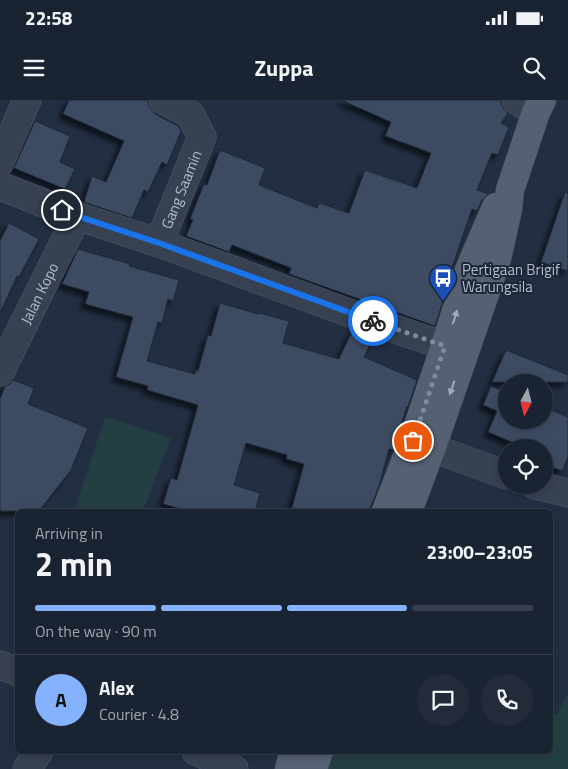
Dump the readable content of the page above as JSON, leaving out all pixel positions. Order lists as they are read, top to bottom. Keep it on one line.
{"streets":{"street":["Gang Saamin","Jalan Kopo"]},"places":{"bus stop":["Pertigaan Brigif Warungsila"]},"north":"bottom","page":{"status":"22:58","header":"Zuppa","heading":["2 min","Arriving in","23:00–23:05"],"panel":["Alex","Courier · 4.8"],"bar":"On the way · 90 m","round":"A"}}
